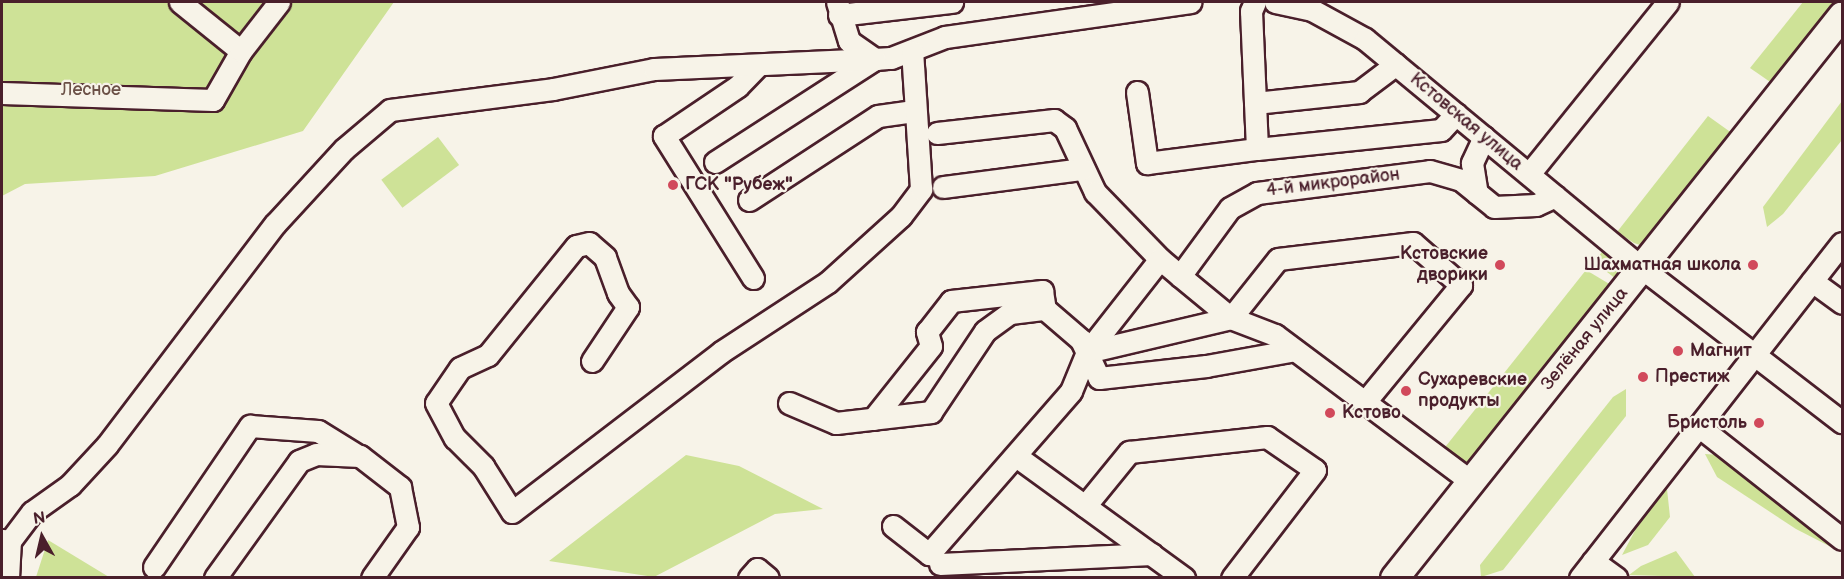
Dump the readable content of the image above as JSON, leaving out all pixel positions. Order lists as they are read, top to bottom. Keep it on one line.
{"streets":{"main road":["Зелёная улица"],"street":["Кстовская улица","4-й микрорайон"]},"crossings":[["Кстовская улица","4-й микрорайон"],["Кстовская улица","Зелёная улица"]],"parks":["Лесное"],"places":["ГСК \"Рубеж\"","Кстовские дворики","Шахматная школа","Магнит","Престиж","Сухаревские продукты","Кстово","Бристоль"],"north":"top"}
